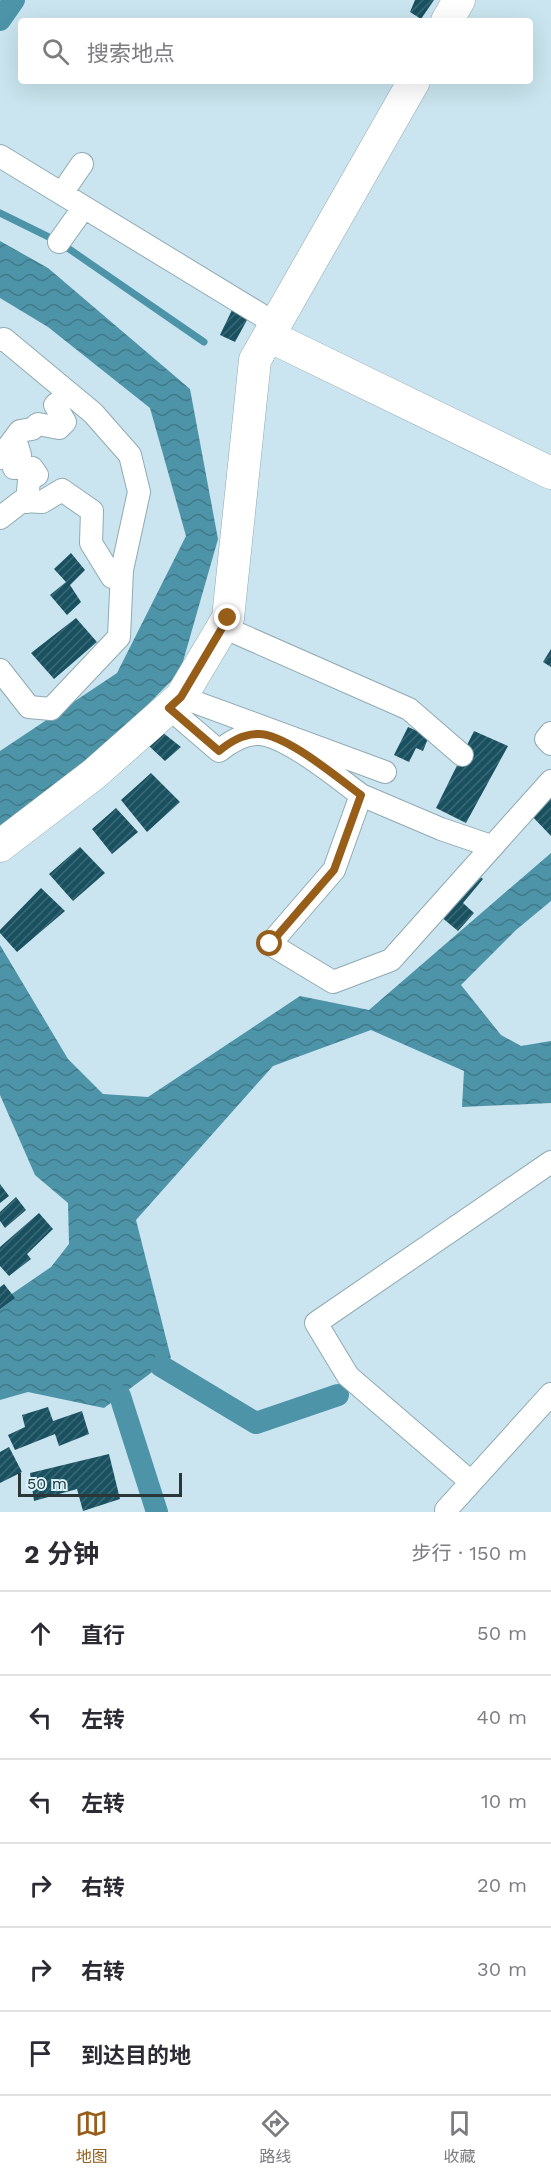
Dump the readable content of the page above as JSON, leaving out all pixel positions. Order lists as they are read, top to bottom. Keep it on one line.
{"scale_bar":"50 m","page":{"search":"搜索地点","scale":"50 m","heading":["2 分钟","步行 · 150 m"],"list":[["直行","50 m"],["左转","40 m"],["左转","10 m"],["右转","20 m"],["右转","30 m"],"到达目的地"],"nav":["地图","路线","收藏"]}}
